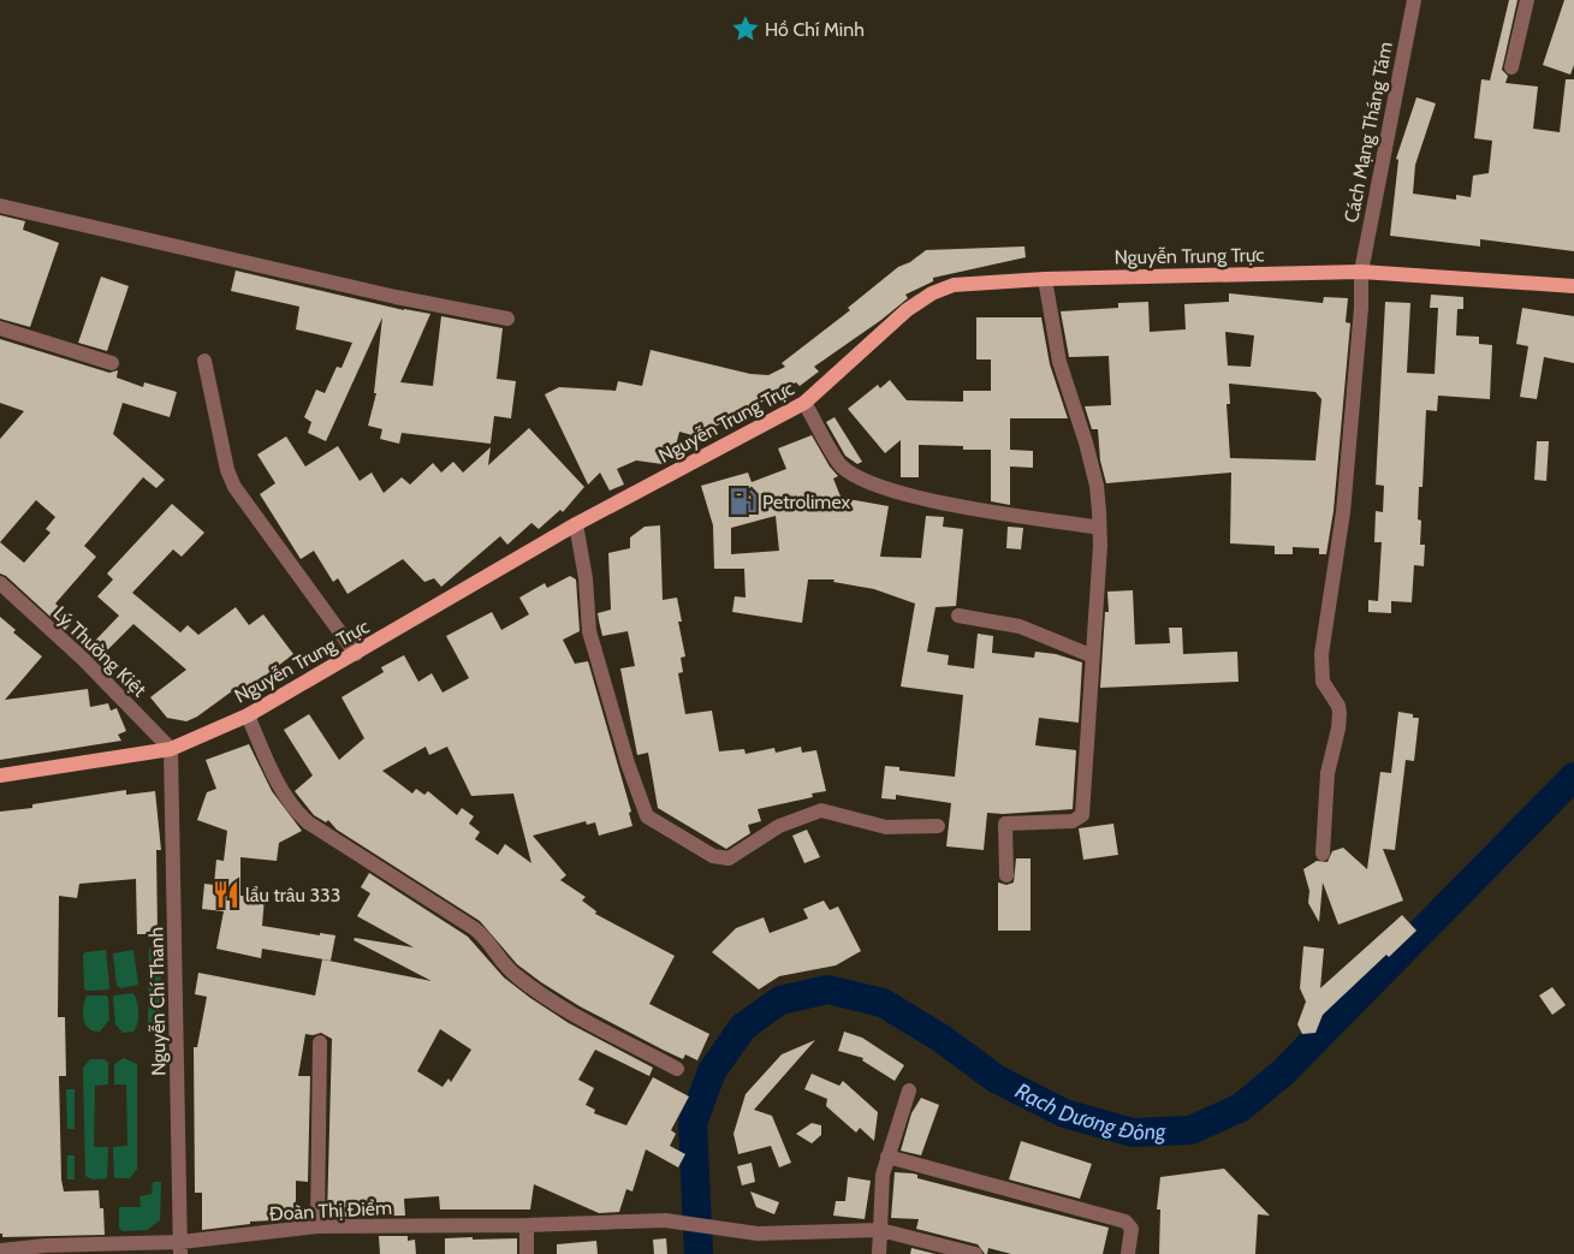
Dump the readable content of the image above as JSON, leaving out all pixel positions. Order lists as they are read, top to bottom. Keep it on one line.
{"streets":{"main road":["Nguyễn Trung Trực"],"street":["Cách Mạng Tháng Tám","Lý Thường Kiệt","Nguyễn Chí Thanh","Đoàn Thị Điểm"]},"crossings":[["Cách Mạng Tháng Tám","Nguyễn Trung Trực"],["Nguyễn Trung Trực","Lý Thường Kiệt"],["Nguyễn Trung Trực","Nguyễn Chí Thanh"],["Lý Thường Kiệt","Nguyễn Chí Thanh"],["Nguyễn Chí Thanh","Đoàn Thị Điểm"]],"water":["Rạch Dương Đông"],"places":{"place":["Hồ Chí Minh"],"fuel station":["Petrolimex"],"restaurant":["lẩu trâu 333"]}}
